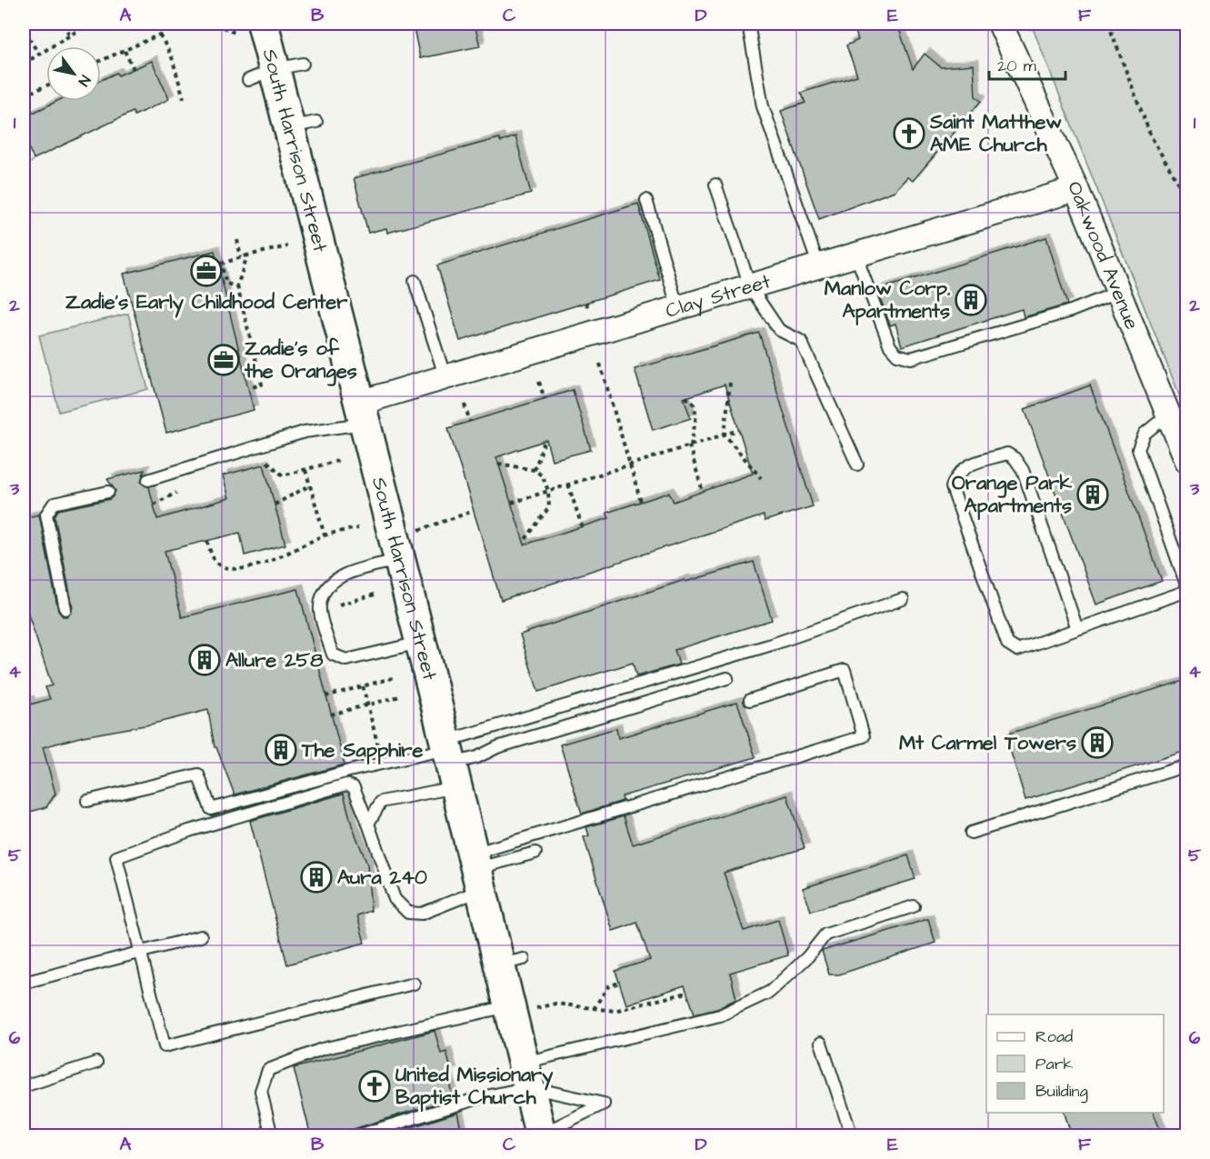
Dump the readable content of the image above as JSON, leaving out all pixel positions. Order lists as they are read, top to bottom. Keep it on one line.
{"streets":{"main road":["South Harrison Street"],"street":["Oakwood Avenue","Clay Street"]},"crossings":[["South Harrison Street","Clay Street"],["Oakwood Avenue","Clay Street"]],"places":{"church":["Saint Matthew AME Church","United Missionary Baptist Church"],"office":["Zadie's Early Childhood Center","Zadie's of the Oranges"],"building":["Manlow Corp. Apartments","Orange Park Apartments","Allure 258","Mt Carmel Towers","The Sapphire","Aura 240"]},"legend":["Road","Park","Building"],"scale_bar":"20 m","north":"bottom right","grid":{"columns":["A","B","C","D","E","F"],"rows":["1","2","3","4","5","6"]}}
